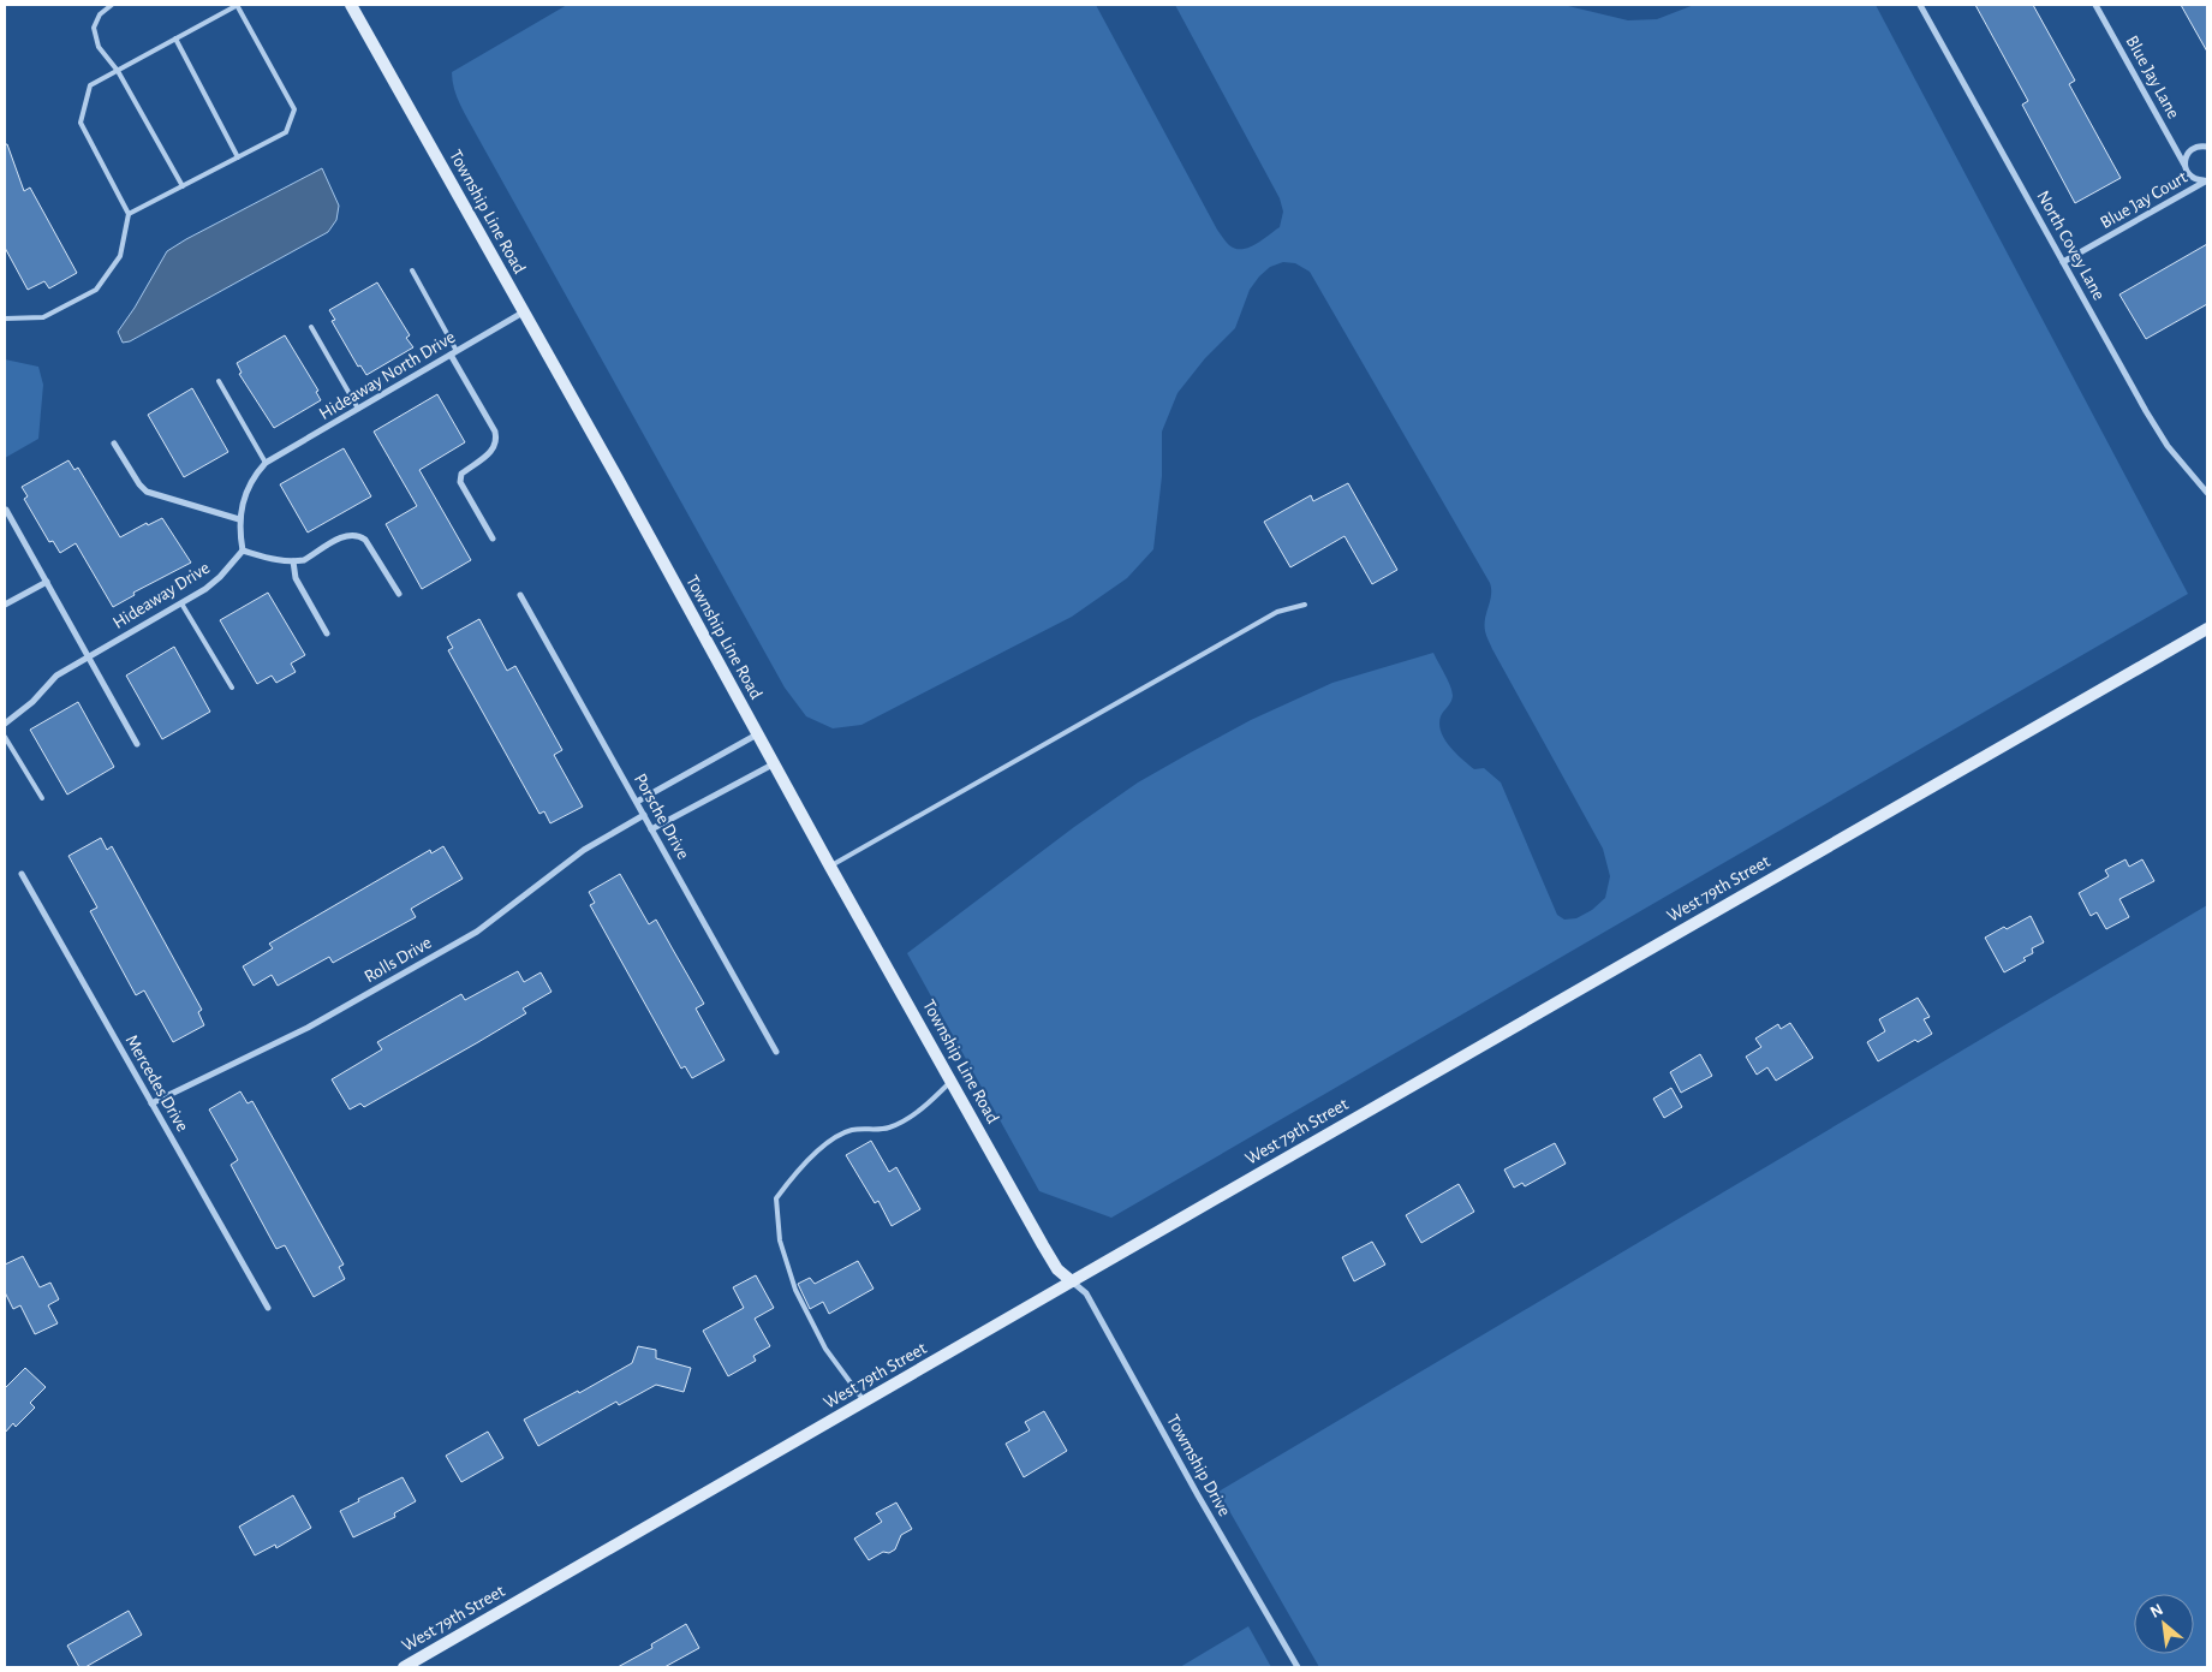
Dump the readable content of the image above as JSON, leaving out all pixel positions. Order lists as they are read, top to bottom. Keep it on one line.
{"streets":{"main road":["Township Line Road","West 79th Street"],"street":["Blue Jay Lane","Blue Jay Court","North Covey Lane","Hideaway North Drive","Hideaway Drive","Porsche Drive","Rolls Drive","Mercedes Drive","Towmship Drive"]},"crossings":[["Blue Jay Lane","Blue Jay Court"],["Blue Jay Court","North Covey Lane"],["Township Line Road","Hideaway North Drive"],["Township Line Road","West 79th Street"],["Township Line Road","Towmship Drive"],["Porsche Drive","Rolls Drive"],["West 79th Street","Towmship Drive"],["Rolls Drive","Mercedes Drive"]],"north":"top left"}
